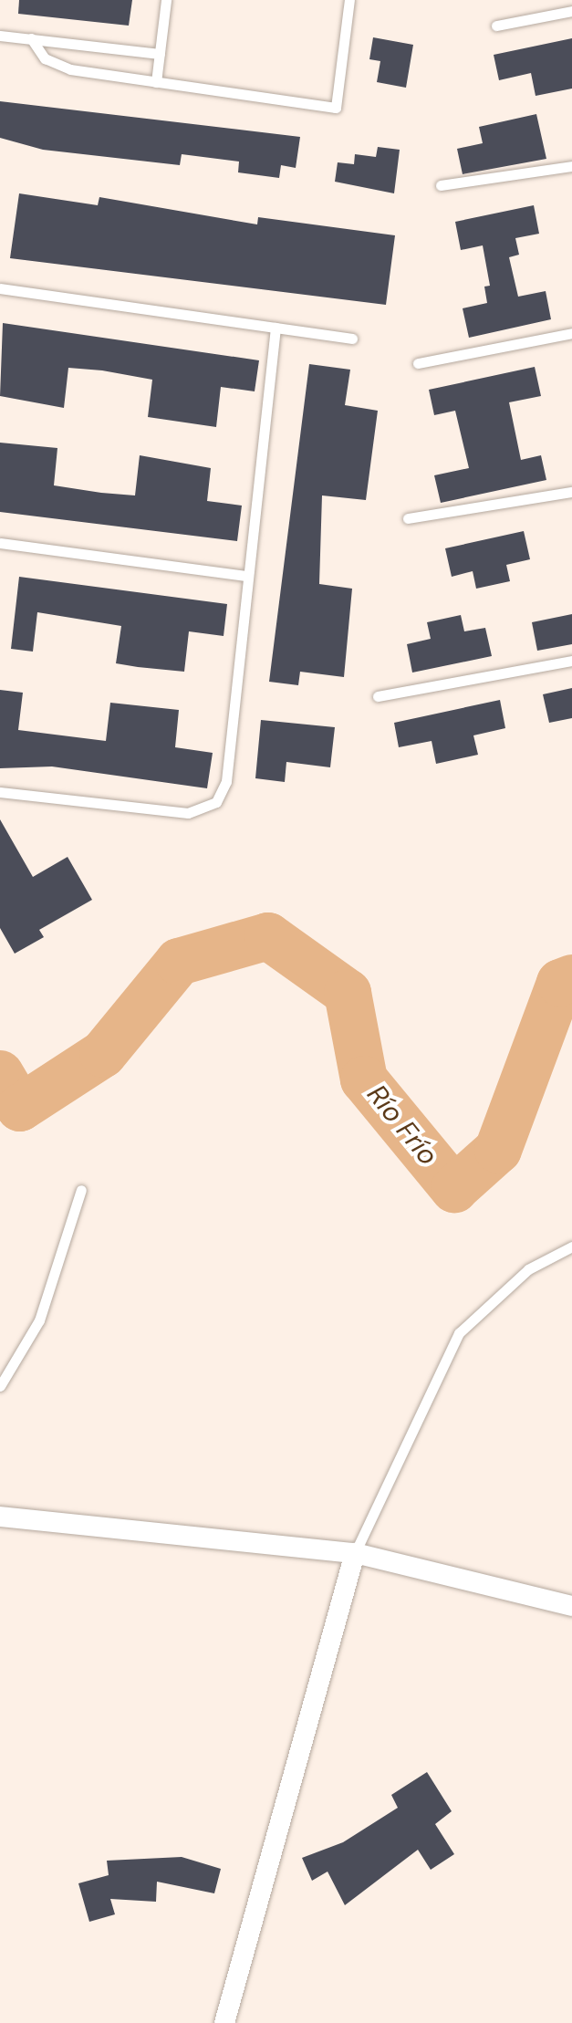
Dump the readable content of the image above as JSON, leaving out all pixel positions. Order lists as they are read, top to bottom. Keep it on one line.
{"water":["Río Frío"]}
